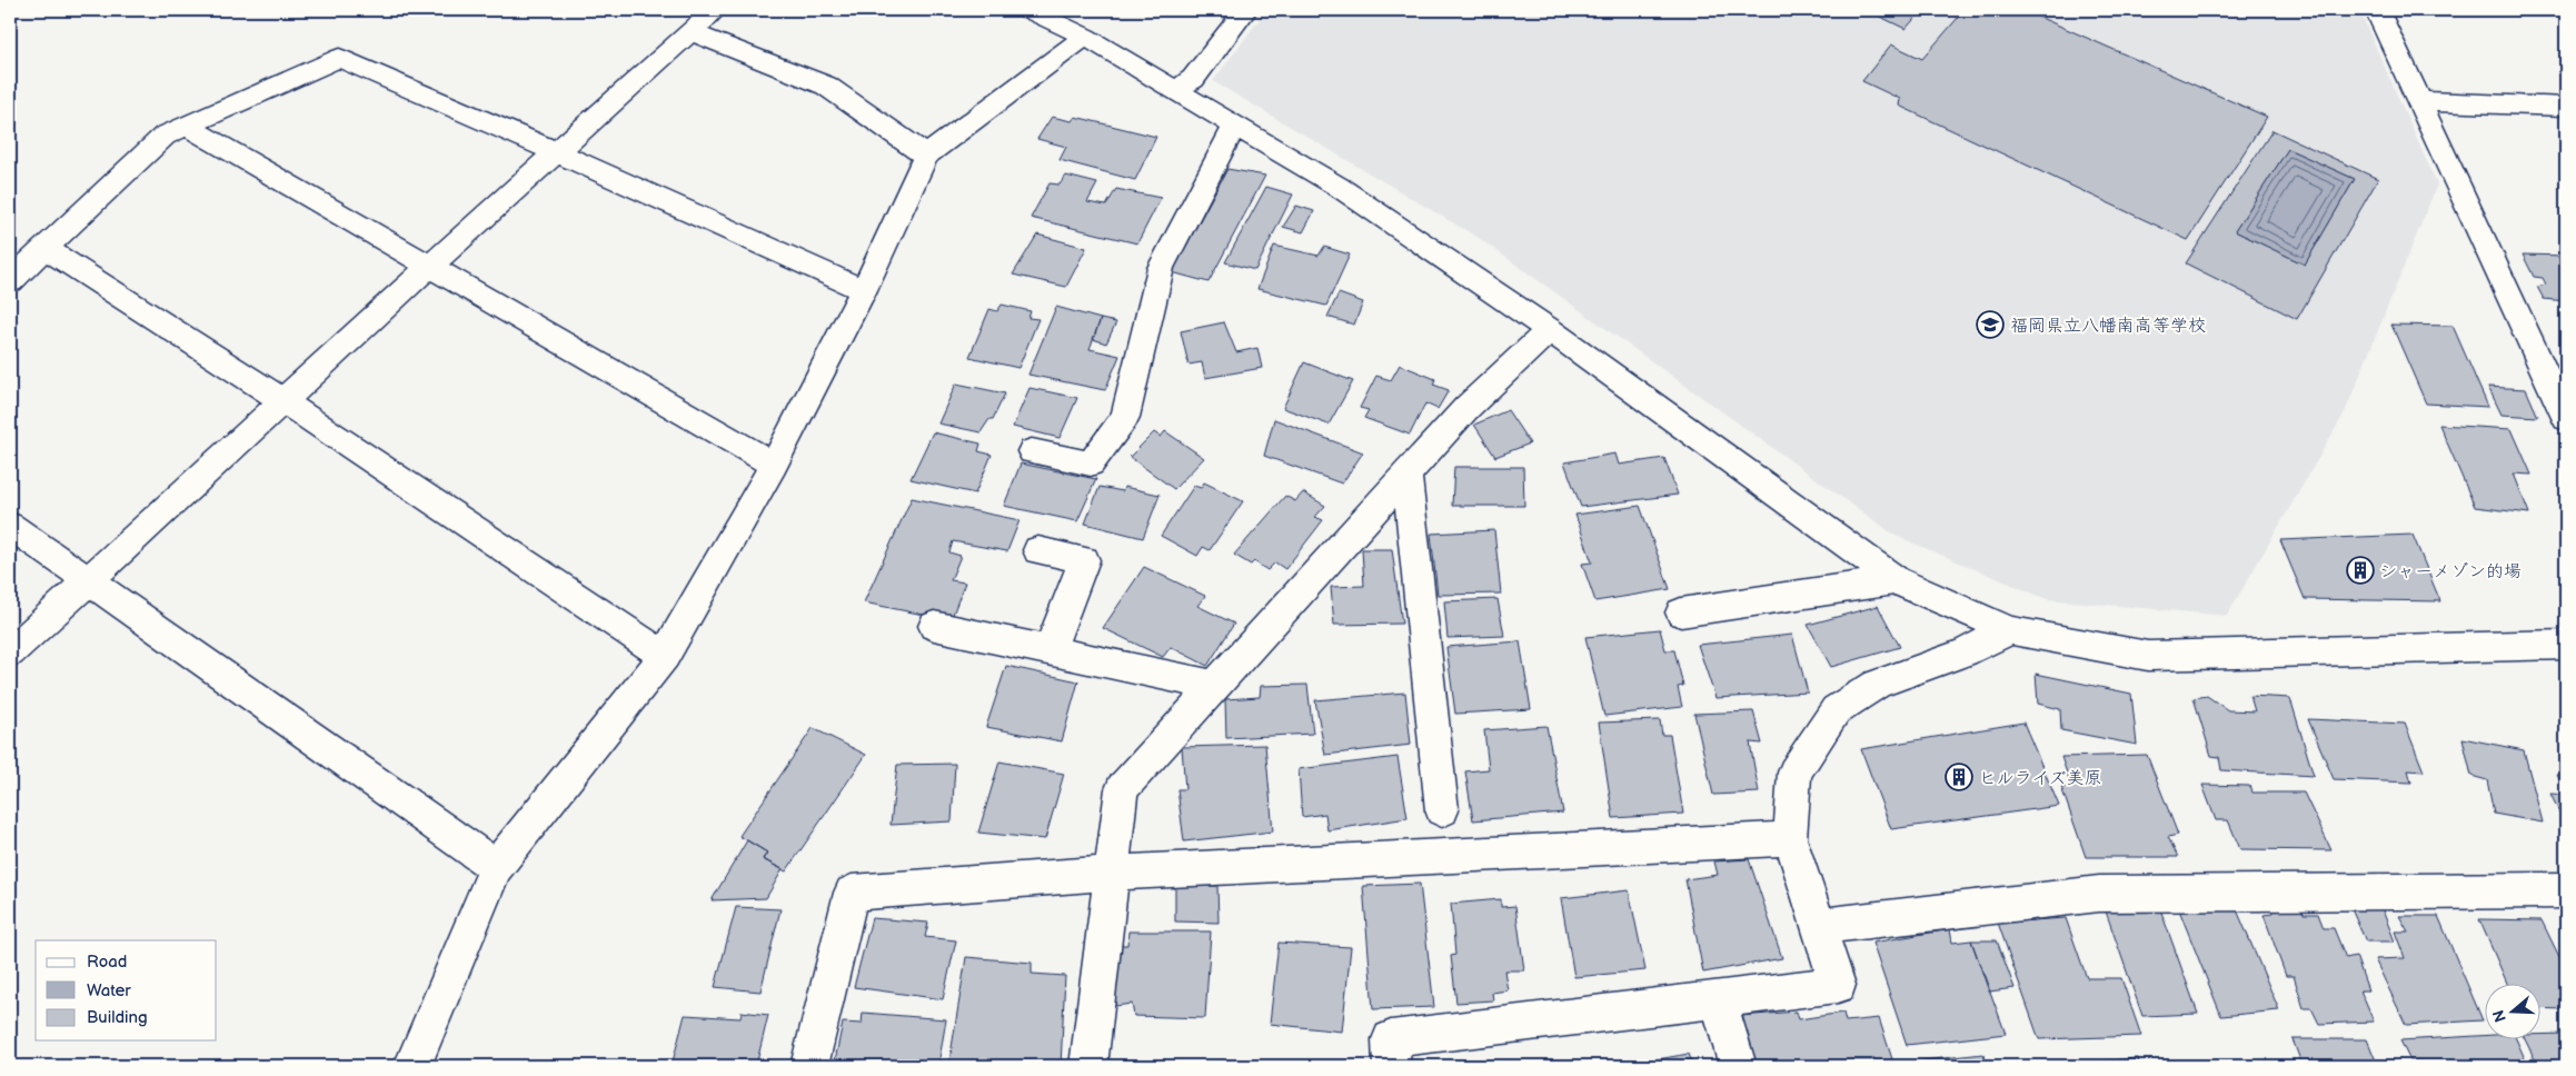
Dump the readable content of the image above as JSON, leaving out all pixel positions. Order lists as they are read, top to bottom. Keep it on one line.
{"places":{"school or university":["福岡県立八幡南高等学校"],"building":["シャーメゾン的場","ヒルライズ美原"]},"legend":["Road","Water","Building"],"north":"left"}
